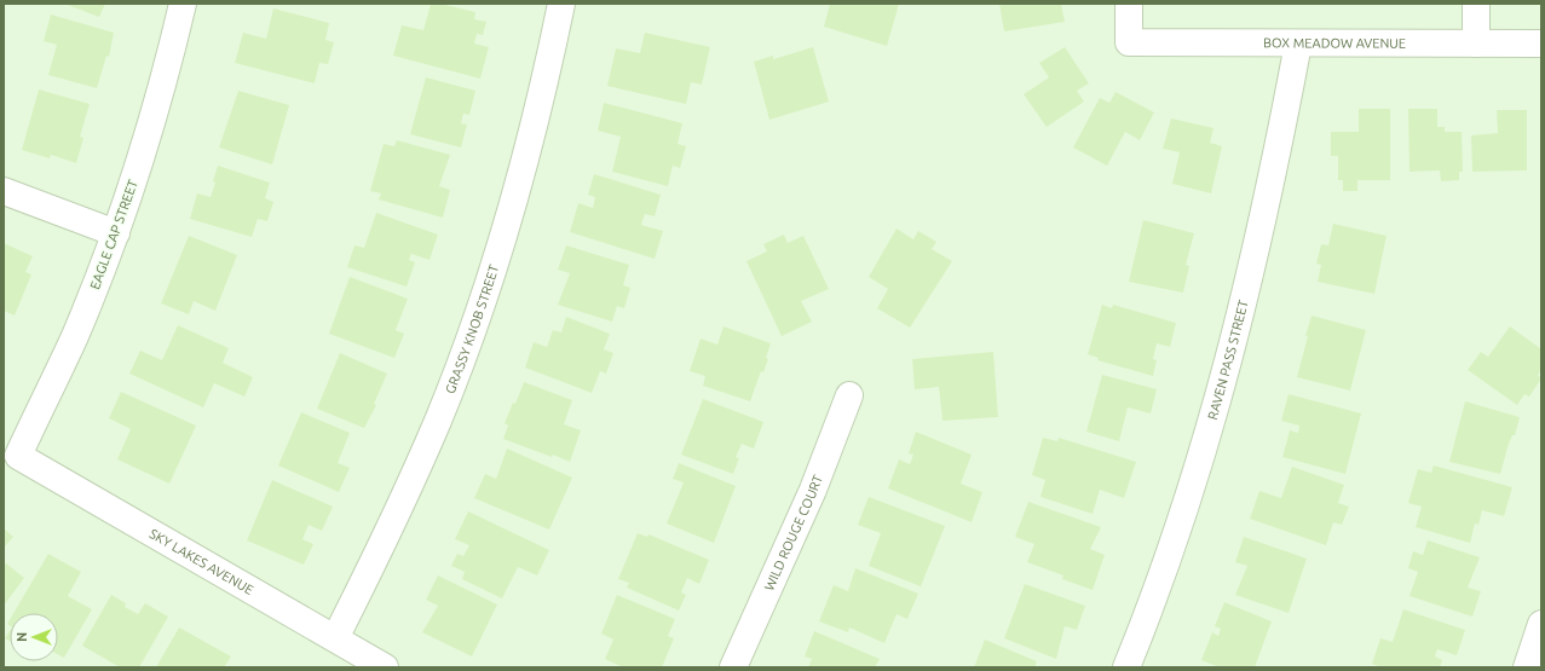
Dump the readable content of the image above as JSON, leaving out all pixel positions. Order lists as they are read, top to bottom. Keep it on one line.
{"streets":{"street":["BOX MEADOW AVENUE","EAGLE CAP STREET","GRASSY KNOB STREET","RAVEN PASS STREET","WILD ROUGE COURT","SKY LAKES AVENUE"]},"crossings":[["BOX MEADOW AVENUE","RAVEN PASS STREET"],["EAGLE CAP STREET","SKY LAKES AVENUE"],["GRASSY KNOB STREET","SKY LAKES AVENUE"]],"north":"left"}
